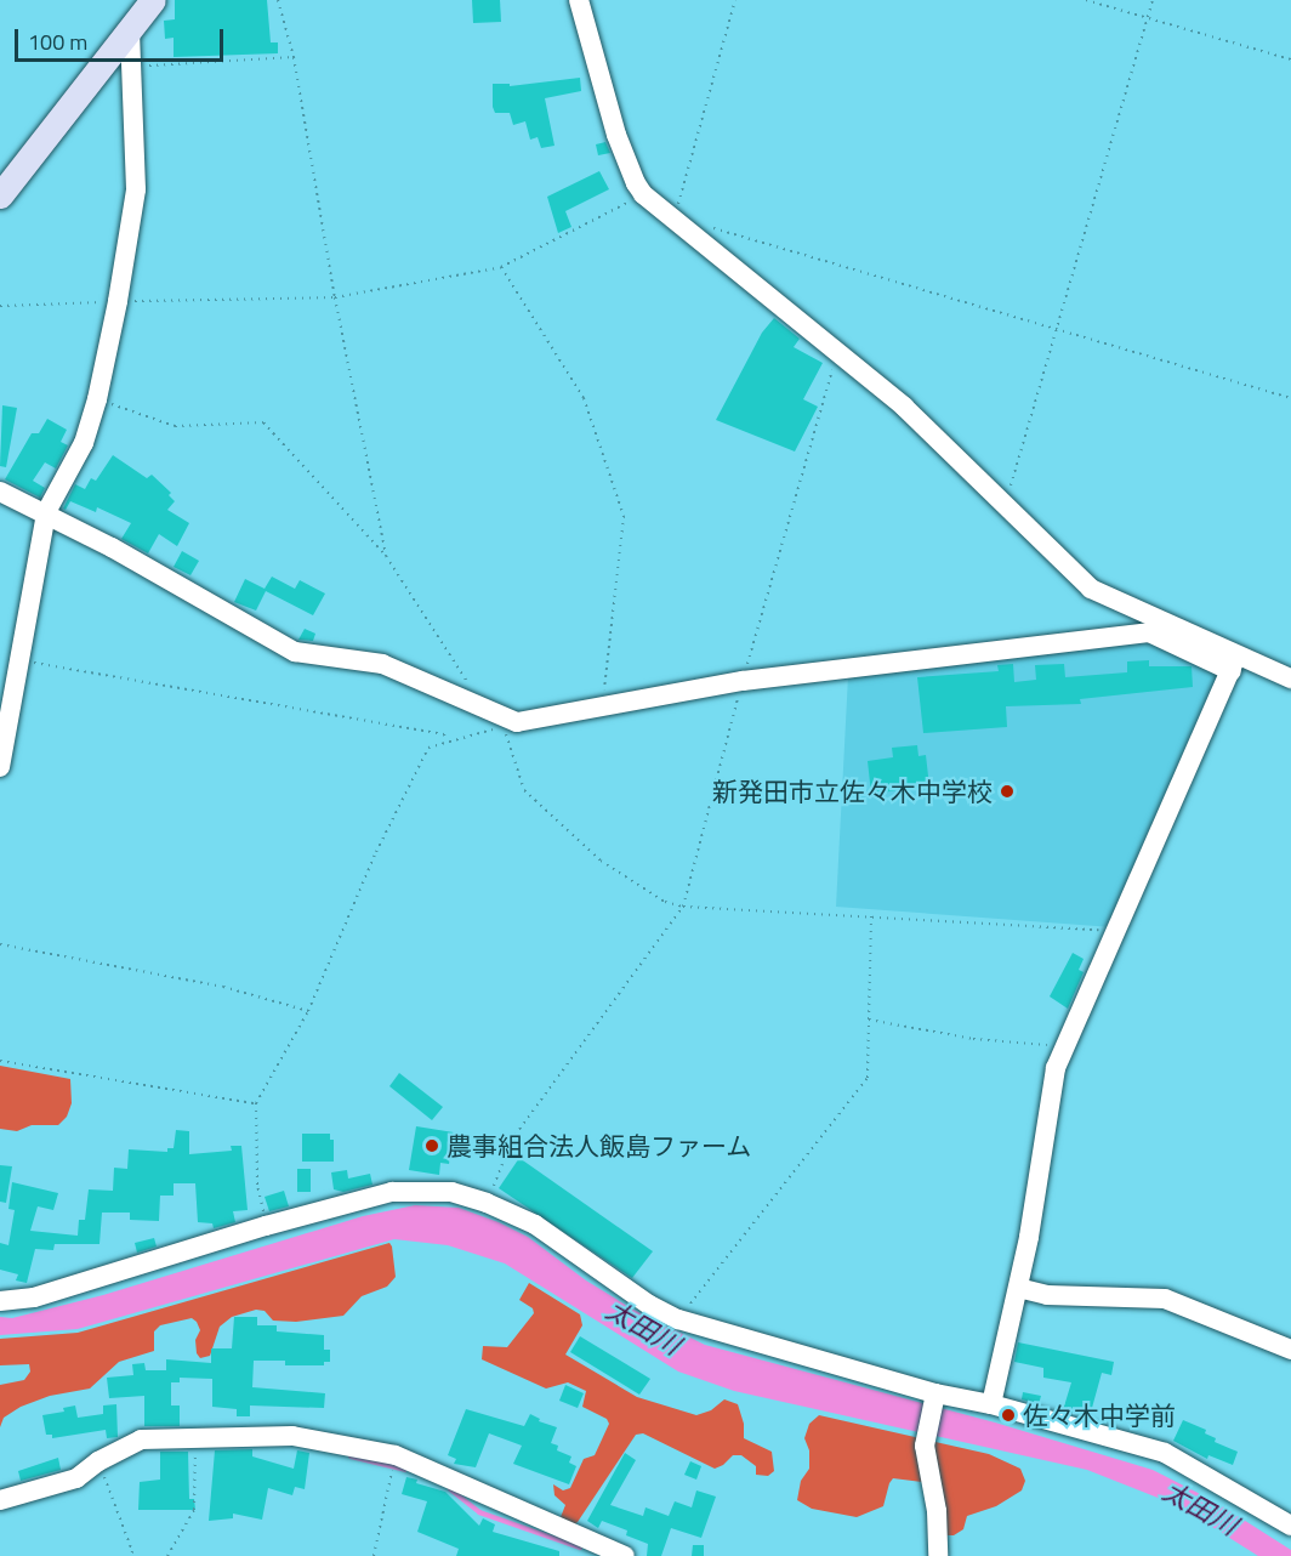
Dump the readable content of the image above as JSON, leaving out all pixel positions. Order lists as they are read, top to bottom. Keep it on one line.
{"water":["太田川"],"places":["新発田市立佐々木中学校","農事組合法人飯島ファーム","佐々木中学前"],"scale_bar":"100 m"}
